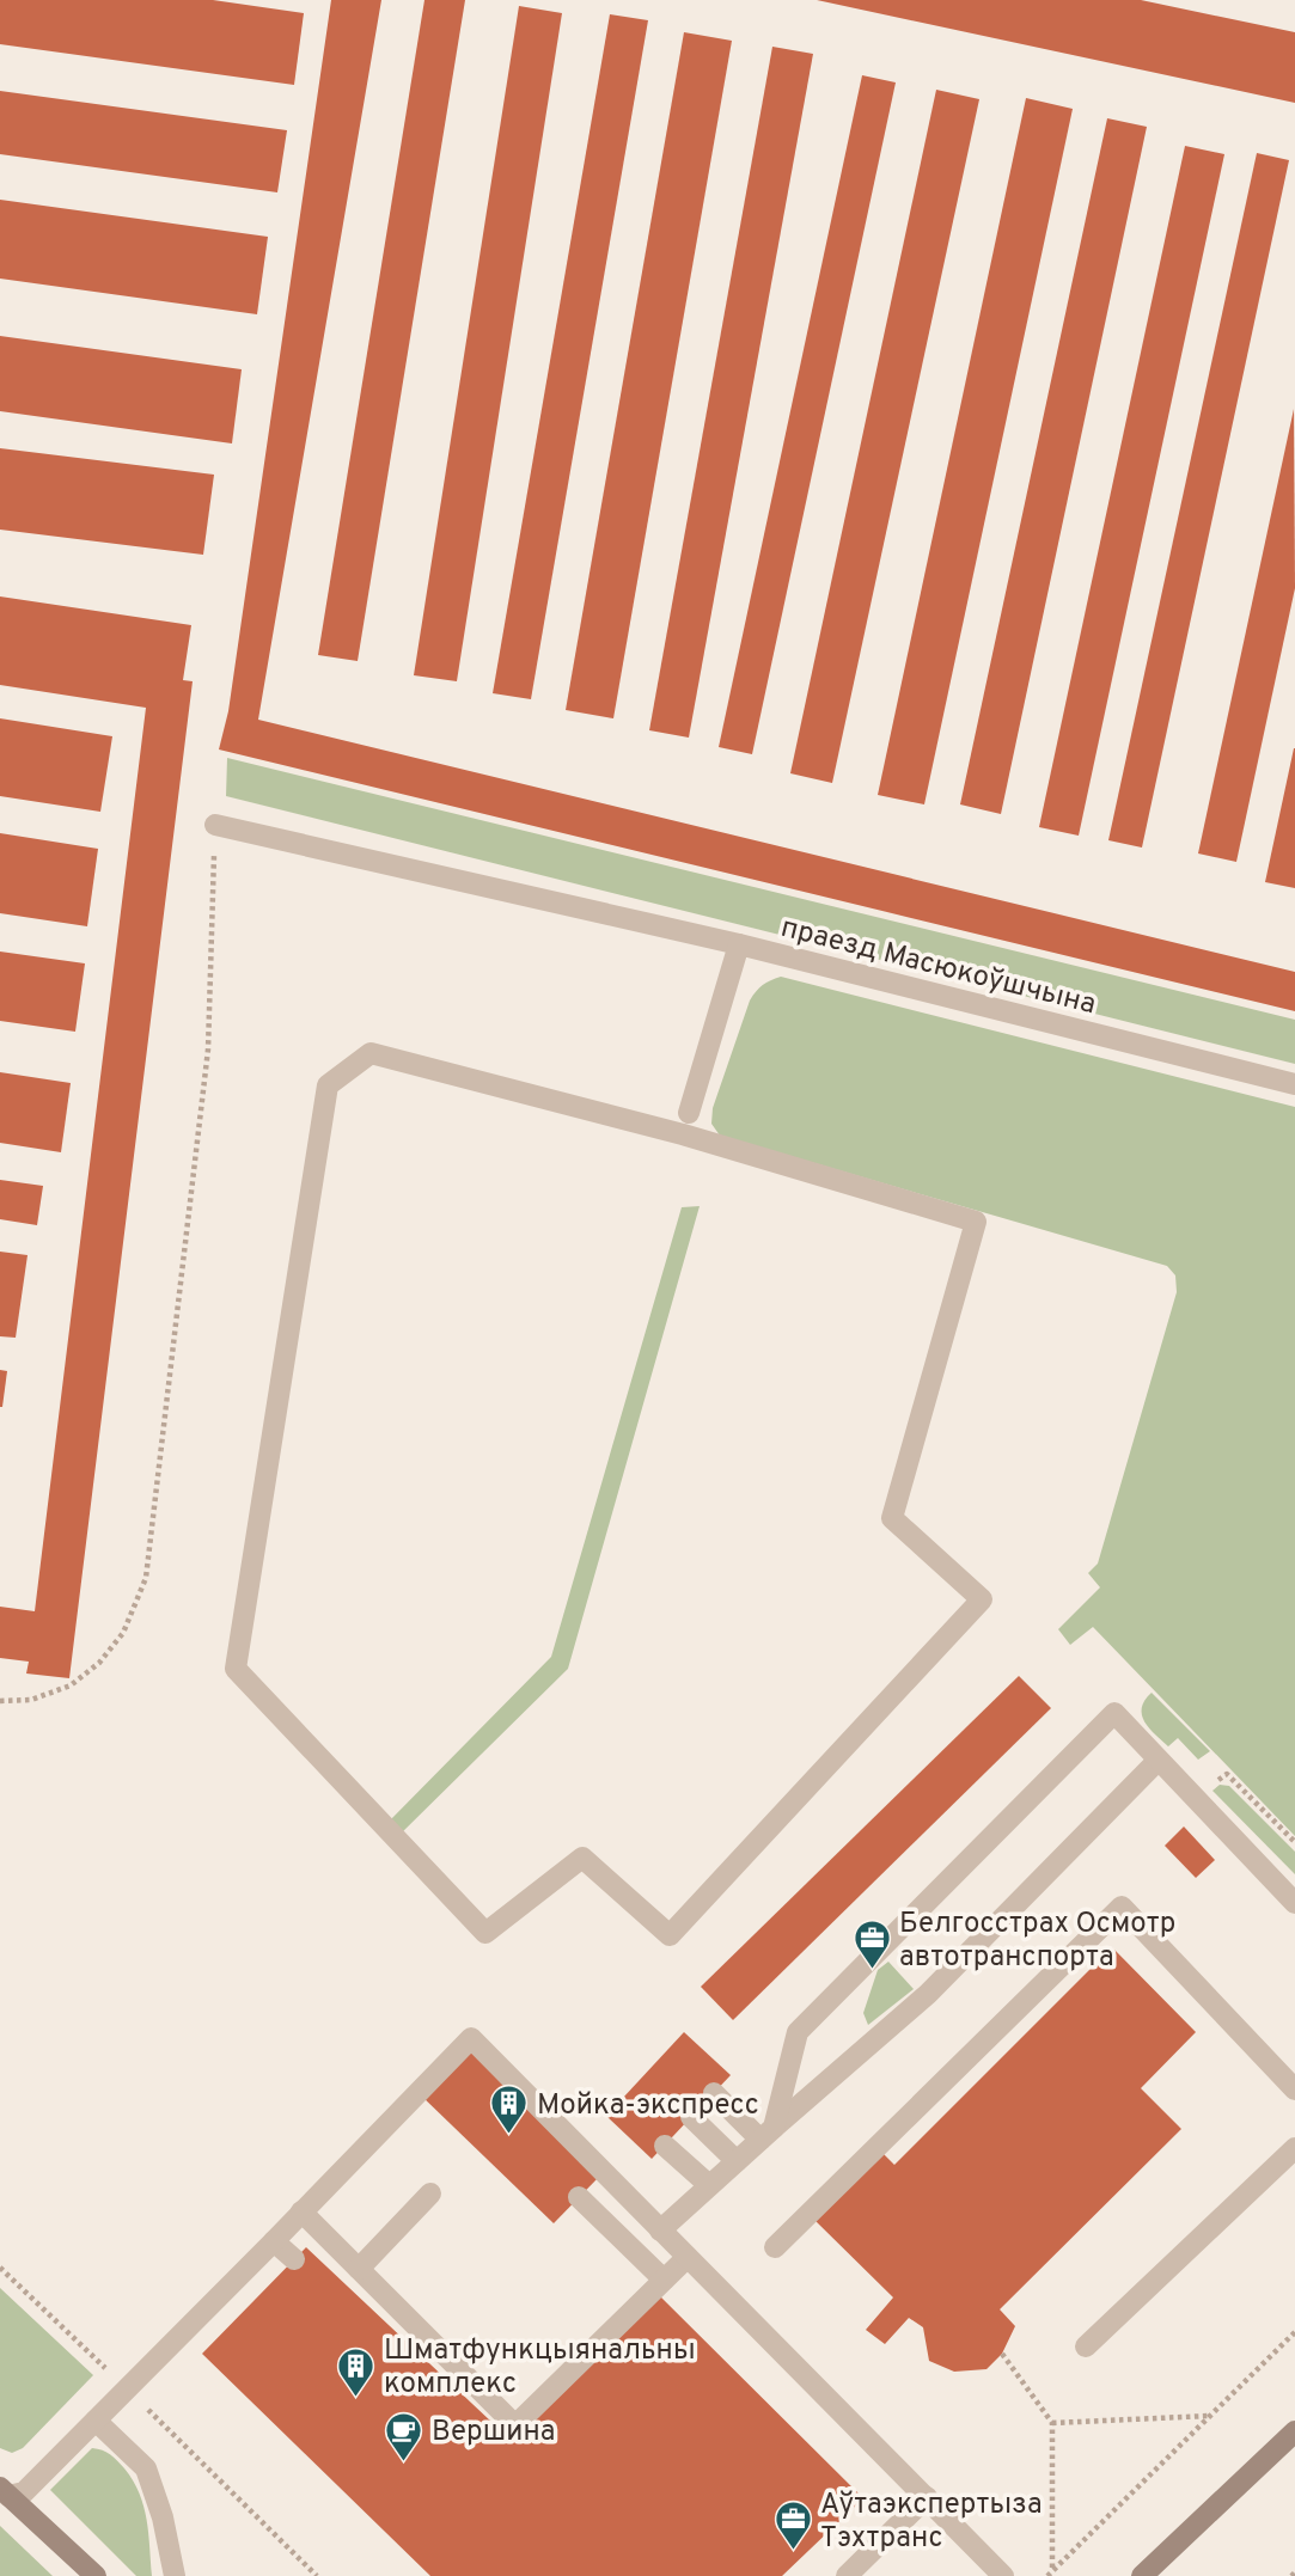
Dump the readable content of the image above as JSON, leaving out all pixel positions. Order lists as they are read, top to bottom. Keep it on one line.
{"streets":{"street":["праезд Масюкоўшчына"]},"places":{"office":["Белгосстрах Осмотр автотранспорта","Аўтаэкспертыза Тэхтранс"],"building":["Мойка-экспресс","Шматфункцыянальны комплекс"],"cafe":["Вершина"]}}
